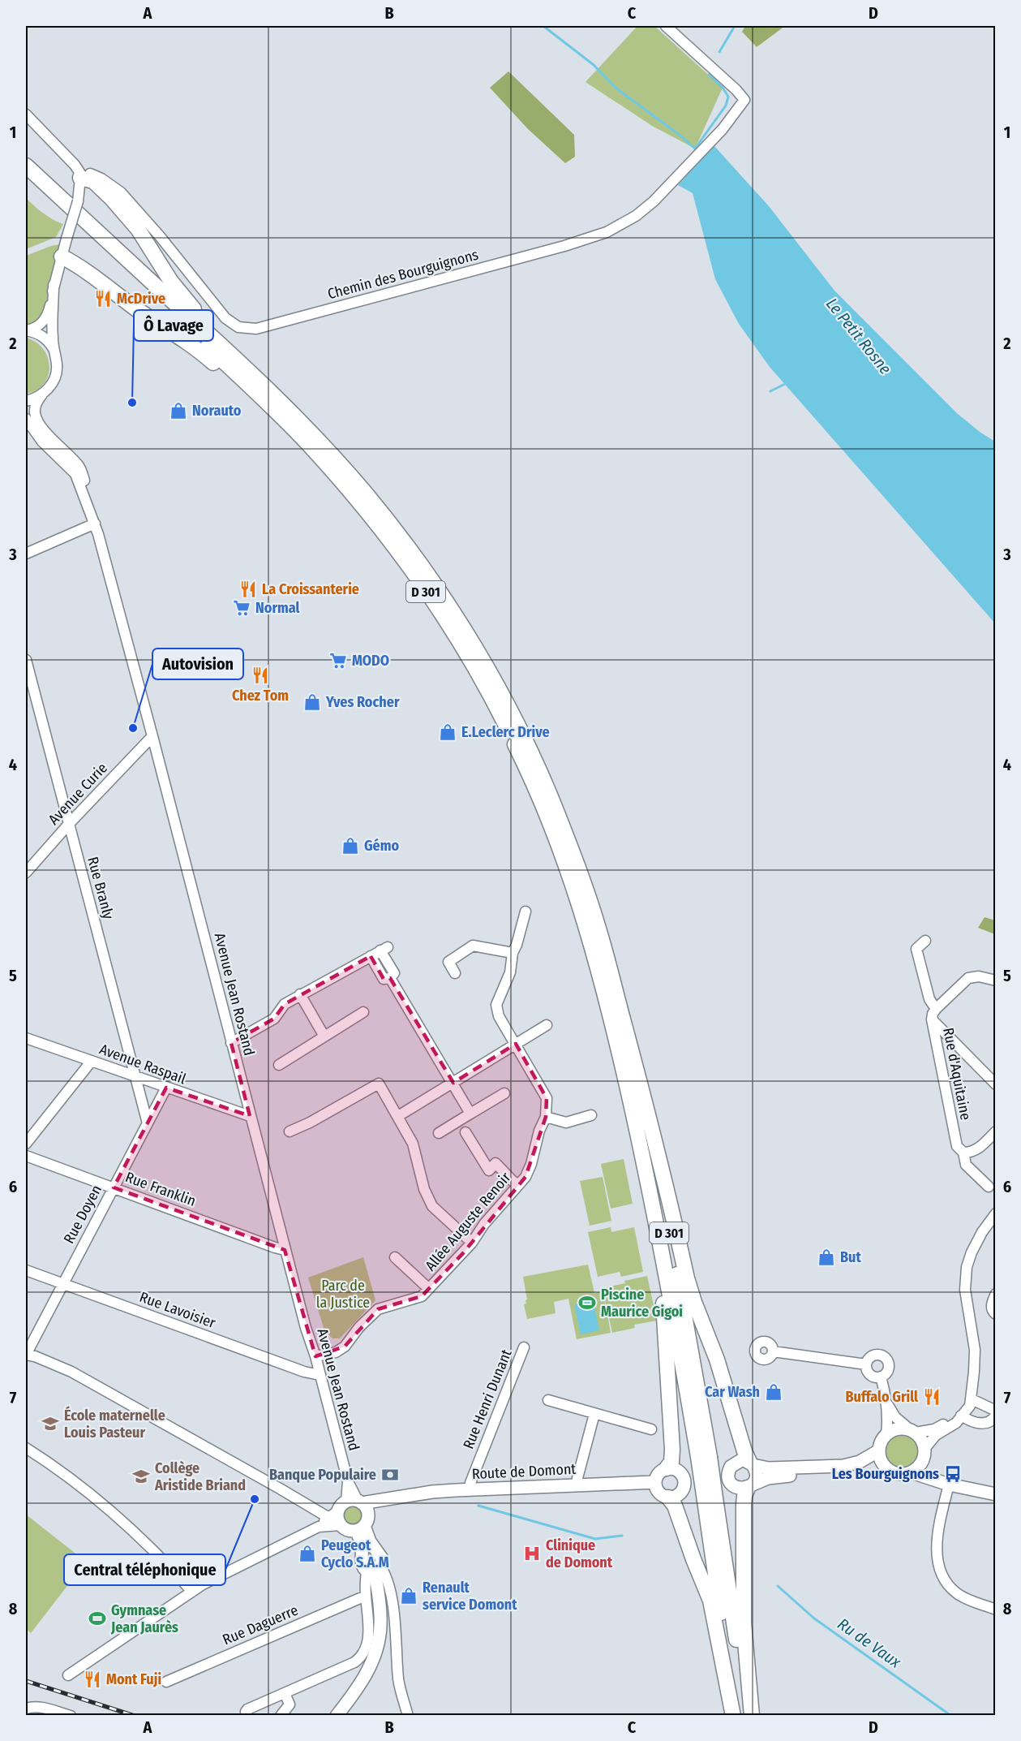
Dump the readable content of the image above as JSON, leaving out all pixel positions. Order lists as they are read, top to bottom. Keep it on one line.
{"streets":{"highway":["D 301"],"main road":["Route de Domont"],"street":["Chemin des Bourguignons","Avenue Curie","Rue Branly","Avenue Jean Rostand","Avenue Raspail","Rue d'Aquitaine","Rue Franklin","Rue Doyen","Allée Auguste Renoir","Rue Lavoisier","Rue Henri Dunant","Rue Daguerre"]},"crossings":[["Avenue Curie","Rue Branly"],["Avenue Curie","Avenue Jean Rostand"],["Rue Branly","Avenue Raspail"],["Rue Branly","Rue Doyen"],["Avenue Jean Rostand","Avenue Raspail"],["Avenue Jean Rostand","Rue Franklin"],["Avenue Jean Rostand","Allée Auguste Renoir"],["Avenue Jean Rostand","Rue Lavoisier"],["Avenue Jean Rostand","Route de Domont"],["Avenue Raspail","Rue Doyen"],["Rue Franklin","Rue Doyen"],["Rue Doyen","Rue Lavoisier"],["Rue Henri Dunant","Route de Domont"]],"water":["Le Petit Rosne","Ru de Vaux"],"parks":["Parc de la Justice"],"places":{"restaurant":["McDrive","La Croissanterie","Chez Tom","Buffalo Grill","Mont Fuji"],"other":["Ô Lavage","Autovision","Central téléphonique"],"shop":["Norauto","Yves Rocher","E.Leclerc Drive","Gémo","But","Car Wash","Peugeot Cyclo S.A.M","Renault service Domont"],"supermarket":["Normal","MODO"],"sports":["Piscine Maurice Gigoi","Gymnase Jean Jaurès"],"school or university":["École maternelle Louis Pasteur","Collège Aristide Briand"],"bus stop":["Les Bourguignons"],"bank":["Banque Populaire"],"hospital":["Clinique de Domont"]},"grid":{"columns":["A","B","C","D"],"rows":["1","2","3","4","5","6","7","8"]}}
